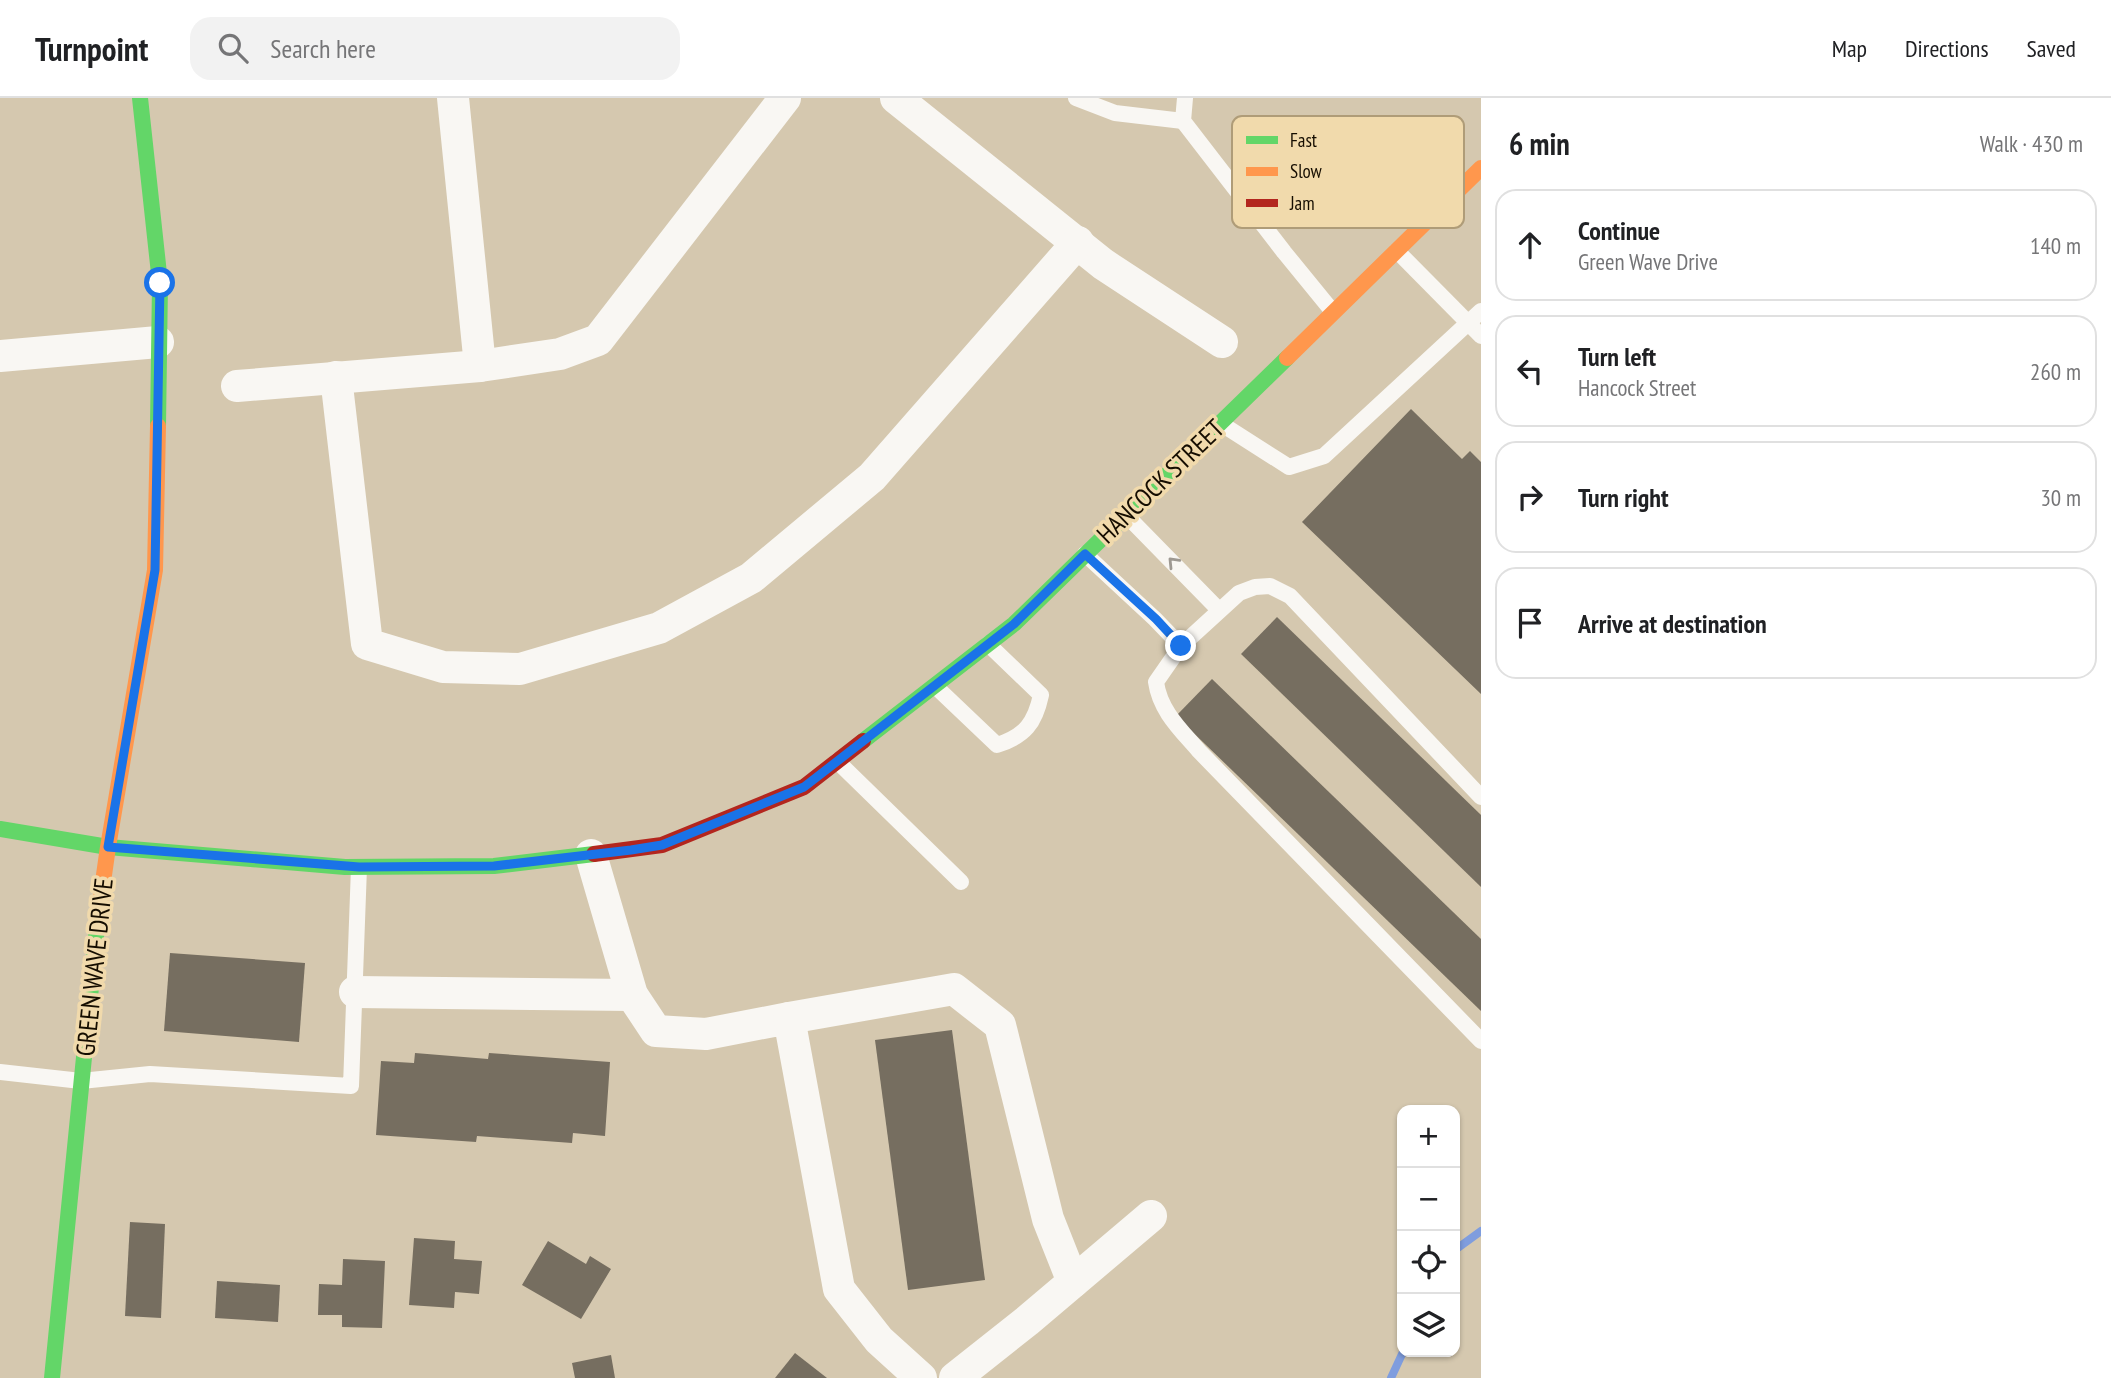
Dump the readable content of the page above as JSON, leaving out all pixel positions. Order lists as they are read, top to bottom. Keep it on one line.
{"streets":{"street":["HANCOCK STREET","GREEN WAVE DRIVE"]},"crossings":[["HANCOCK STREET","GREEN WAVE DRIVE"]],"legend":["Fast","Slow","Jam"],"page":{"header":"Turnpoint","search":"Search here","nav":["Map","Directions","Saved"],"heading":["6 min","Walk · 430 m"],"list":[["Continue","Green Wave Drive","140 m"],["Turn left","Hancock Street","260 m"],["Turn right","30 m"],"Arrive at destination"],"map_buttons":["+","−"]}}
